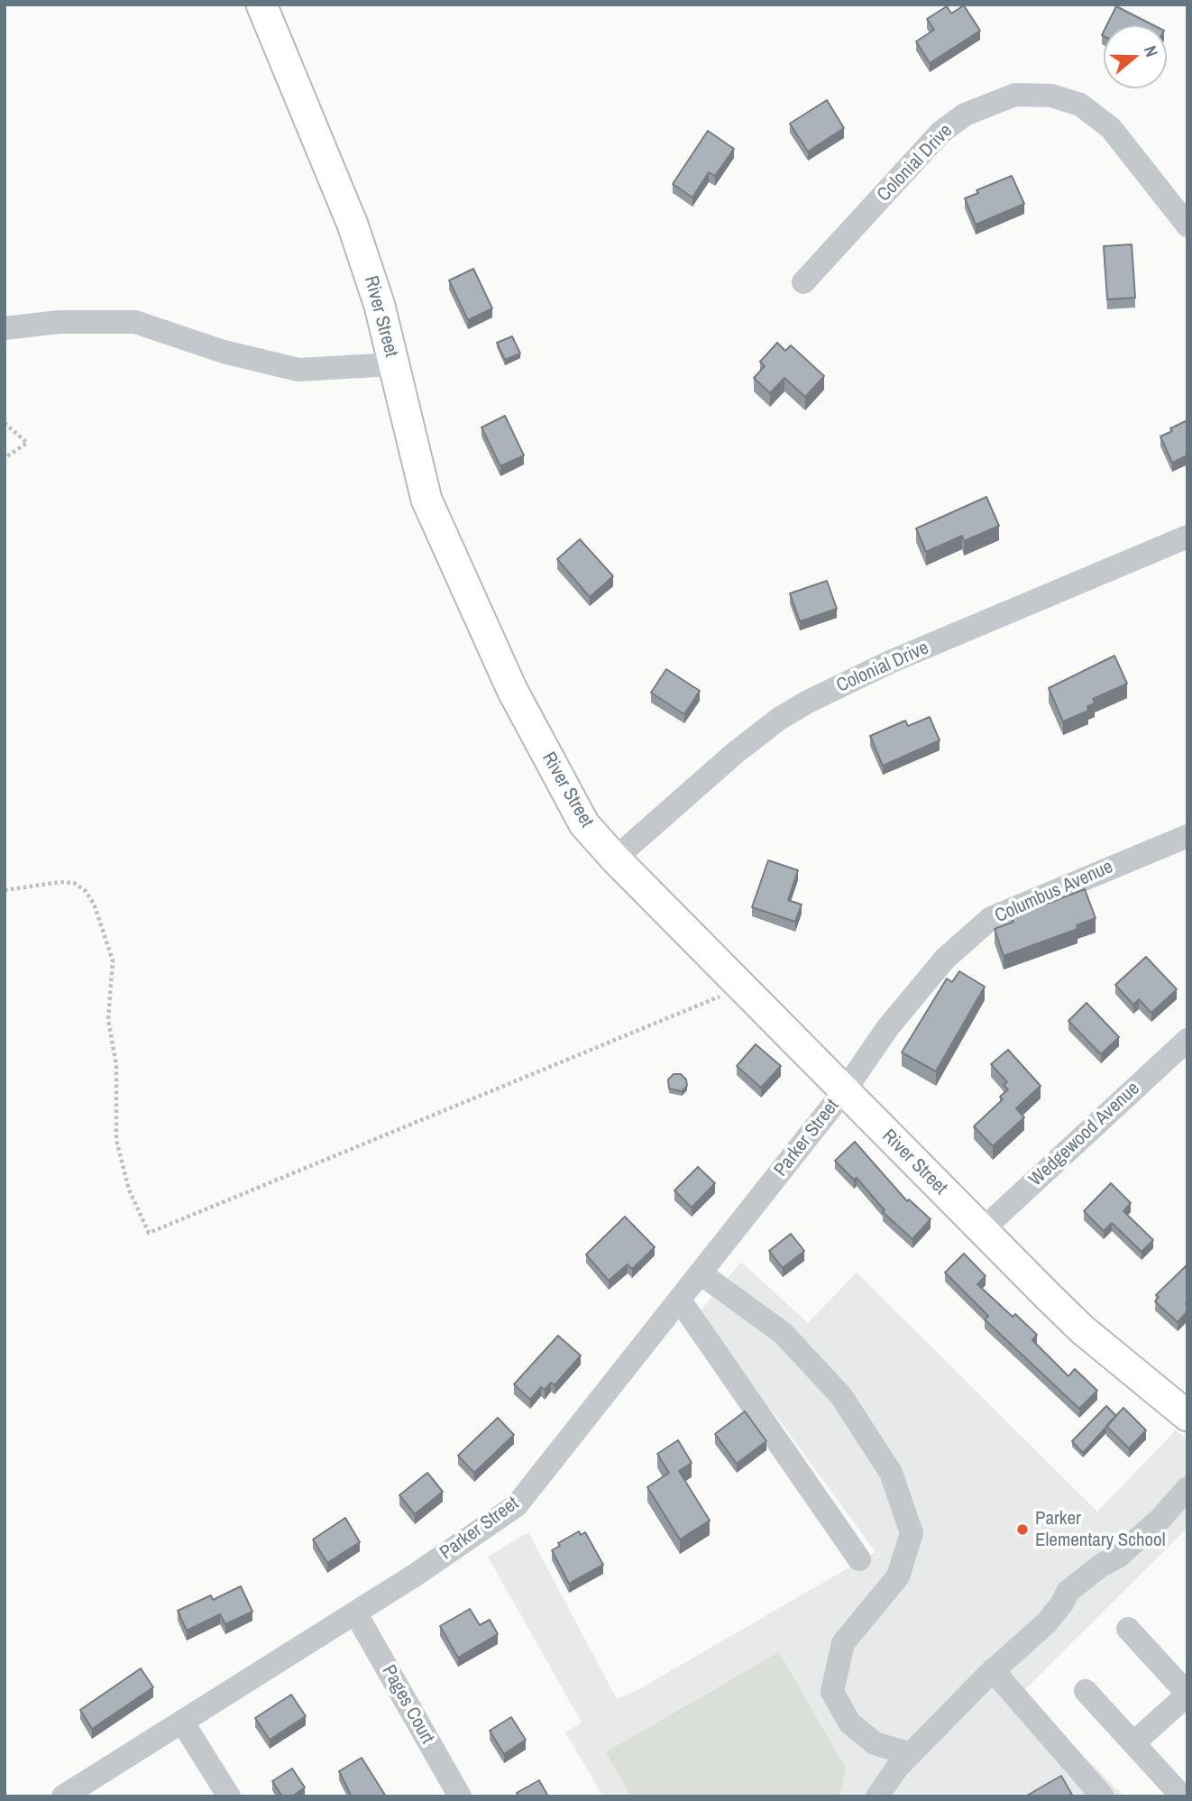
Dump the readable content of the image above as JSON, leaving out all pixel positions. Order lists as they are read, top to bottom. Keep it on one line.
{"streets":{"main road":["River Street"],"street":["Colonial Drive","Columbus Avenue","Wedgewood Avenue","Parker Street","Pages Court"]},"crossings":[["Colonial Drive","River Street"],["River Street","Columbus Avenue"],["River Street","Wedgewood Avenue"],["River Street","Parker Street"],["Columbus Avenue","Parker Street"],["Parker Street","Pages Court"]],"places":["Parker Elementary School"],"north":"right"}
